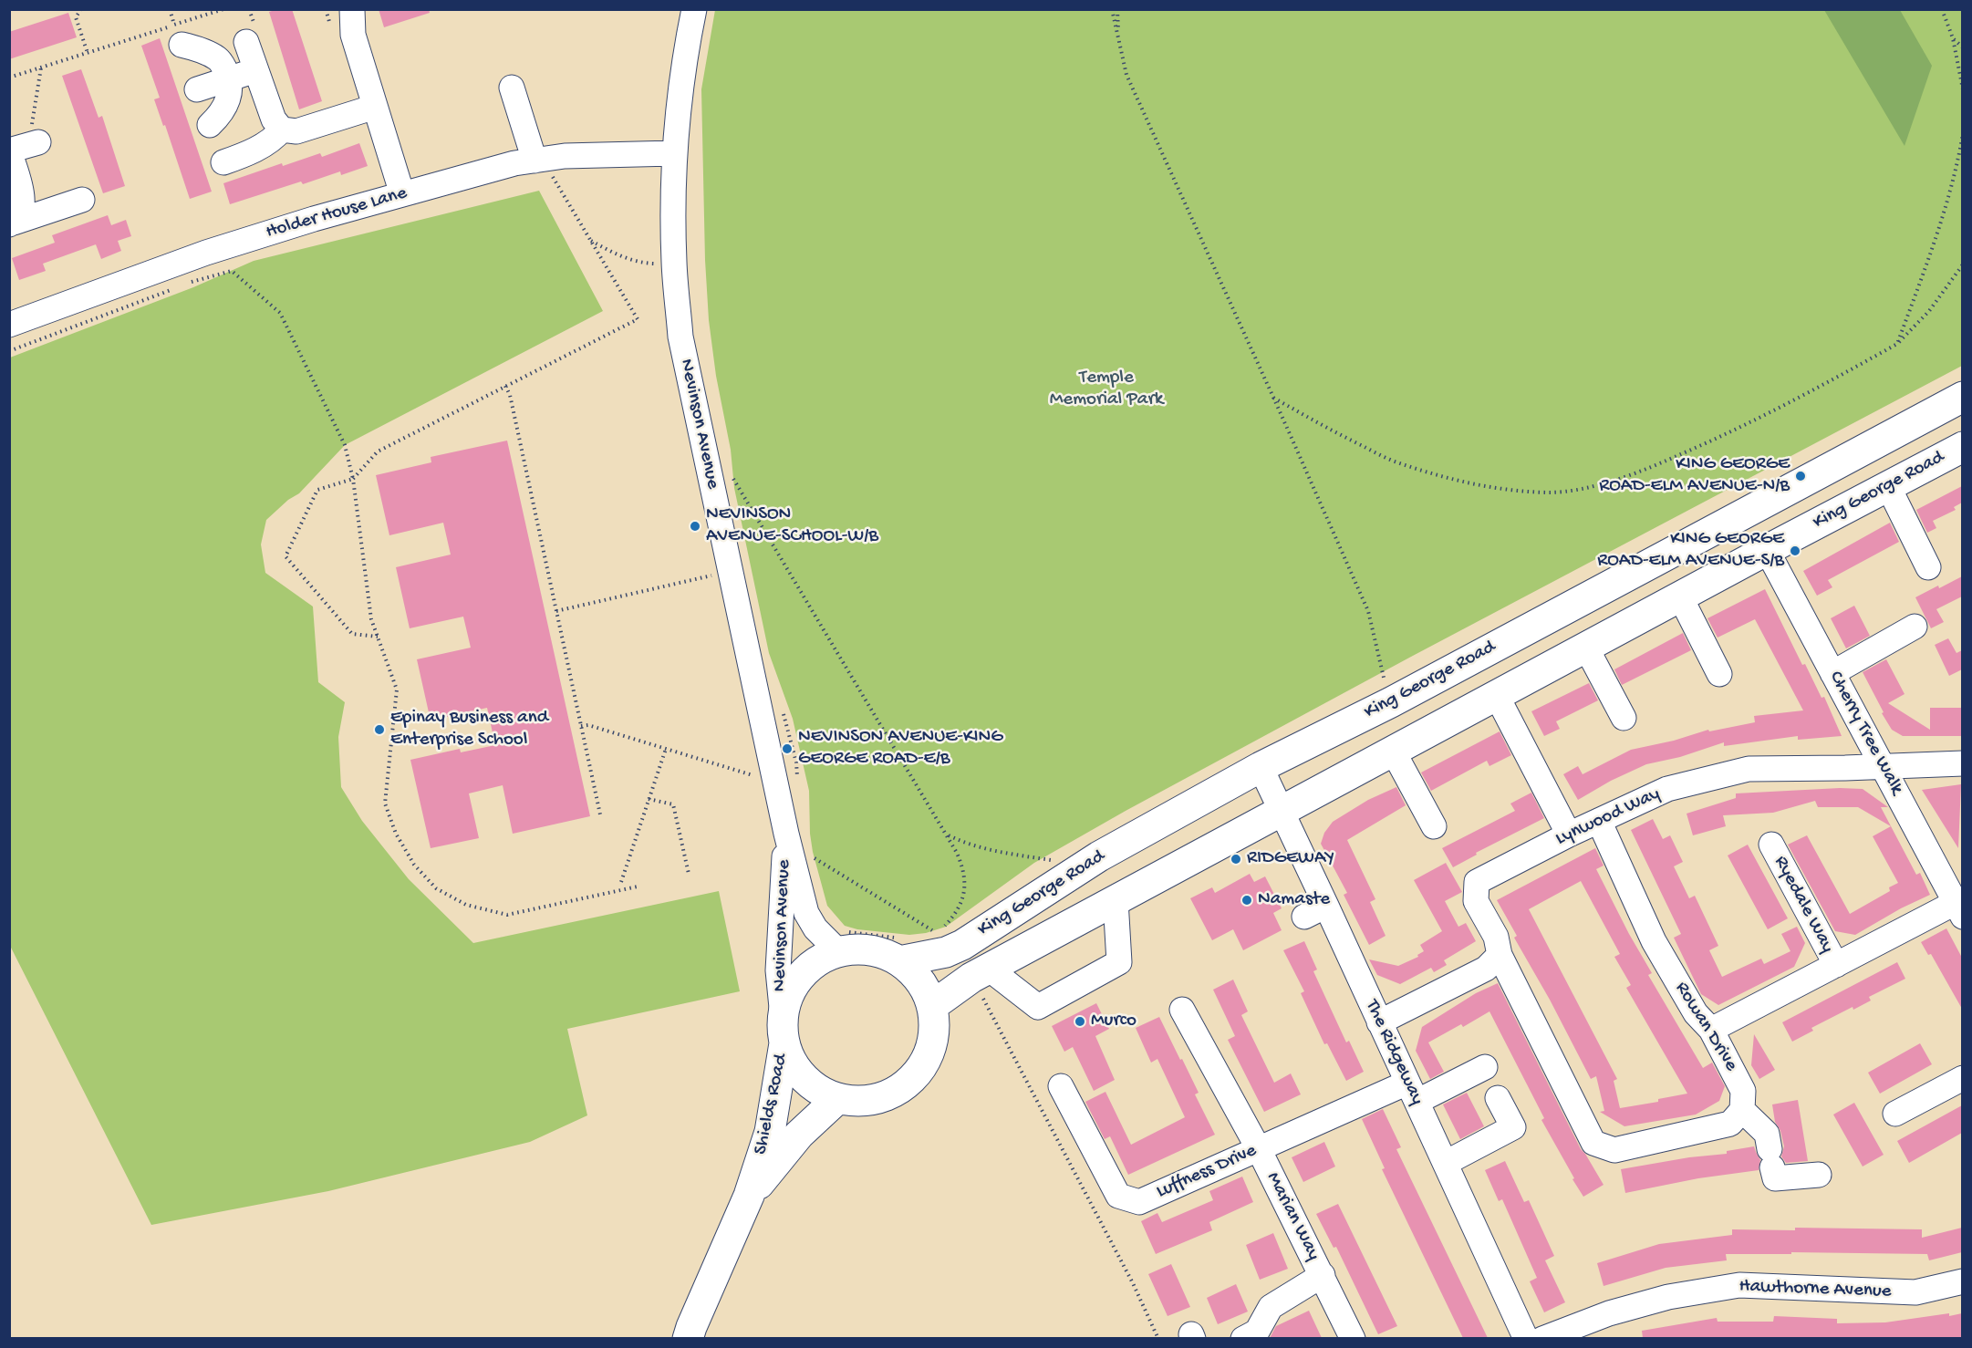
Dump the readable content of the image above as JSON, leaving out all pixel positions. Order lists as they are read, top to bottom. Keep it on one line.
{"streets":{"highway":["King George Road","Shields Road"],"street":["Holder House Lane","Nevinson Avenue","Cherry Tree Walk","Lynwood Way","Ryedale Way","Rowan Drive","The Ridgeway","Luffness Drive","Marian Way","Hawthorne Avenue"]},"crossings":[["Holder House Lane","Nevinson Avenue"],["Nevinson Avenue","King George Road"],["Nevinson Avenue","Shields Road"],["King George Road","Cherry Tree Walk"],["King George Road","The Ridgeway"],["King George Road","Shields Road"],["Cherry Tree Walk","Lynwood Way"],["Cherry Tree Walk","Ryedale Way"],["Lynwood Way","Rowan Drive"],["Ryedale Way","Rowan Drive"],["The Ridgeway","Luffness Drive"],["Luffness Drive","Marian Way"]],"parks":["Temple Memorial Park"],"places":["KING GEORGE ROAD-ELM AVENUE-N/B","NEVINSON AVENUE-SCHOOL-W/B","KING GEORGE ROAD-ELM AVENUE-S/B","Epinay Business and Enterprise School","NEVINSON AVENUE-KING GEORGE ROAD-E/B","RIDGEWAY","Namaste","Murco"]}
